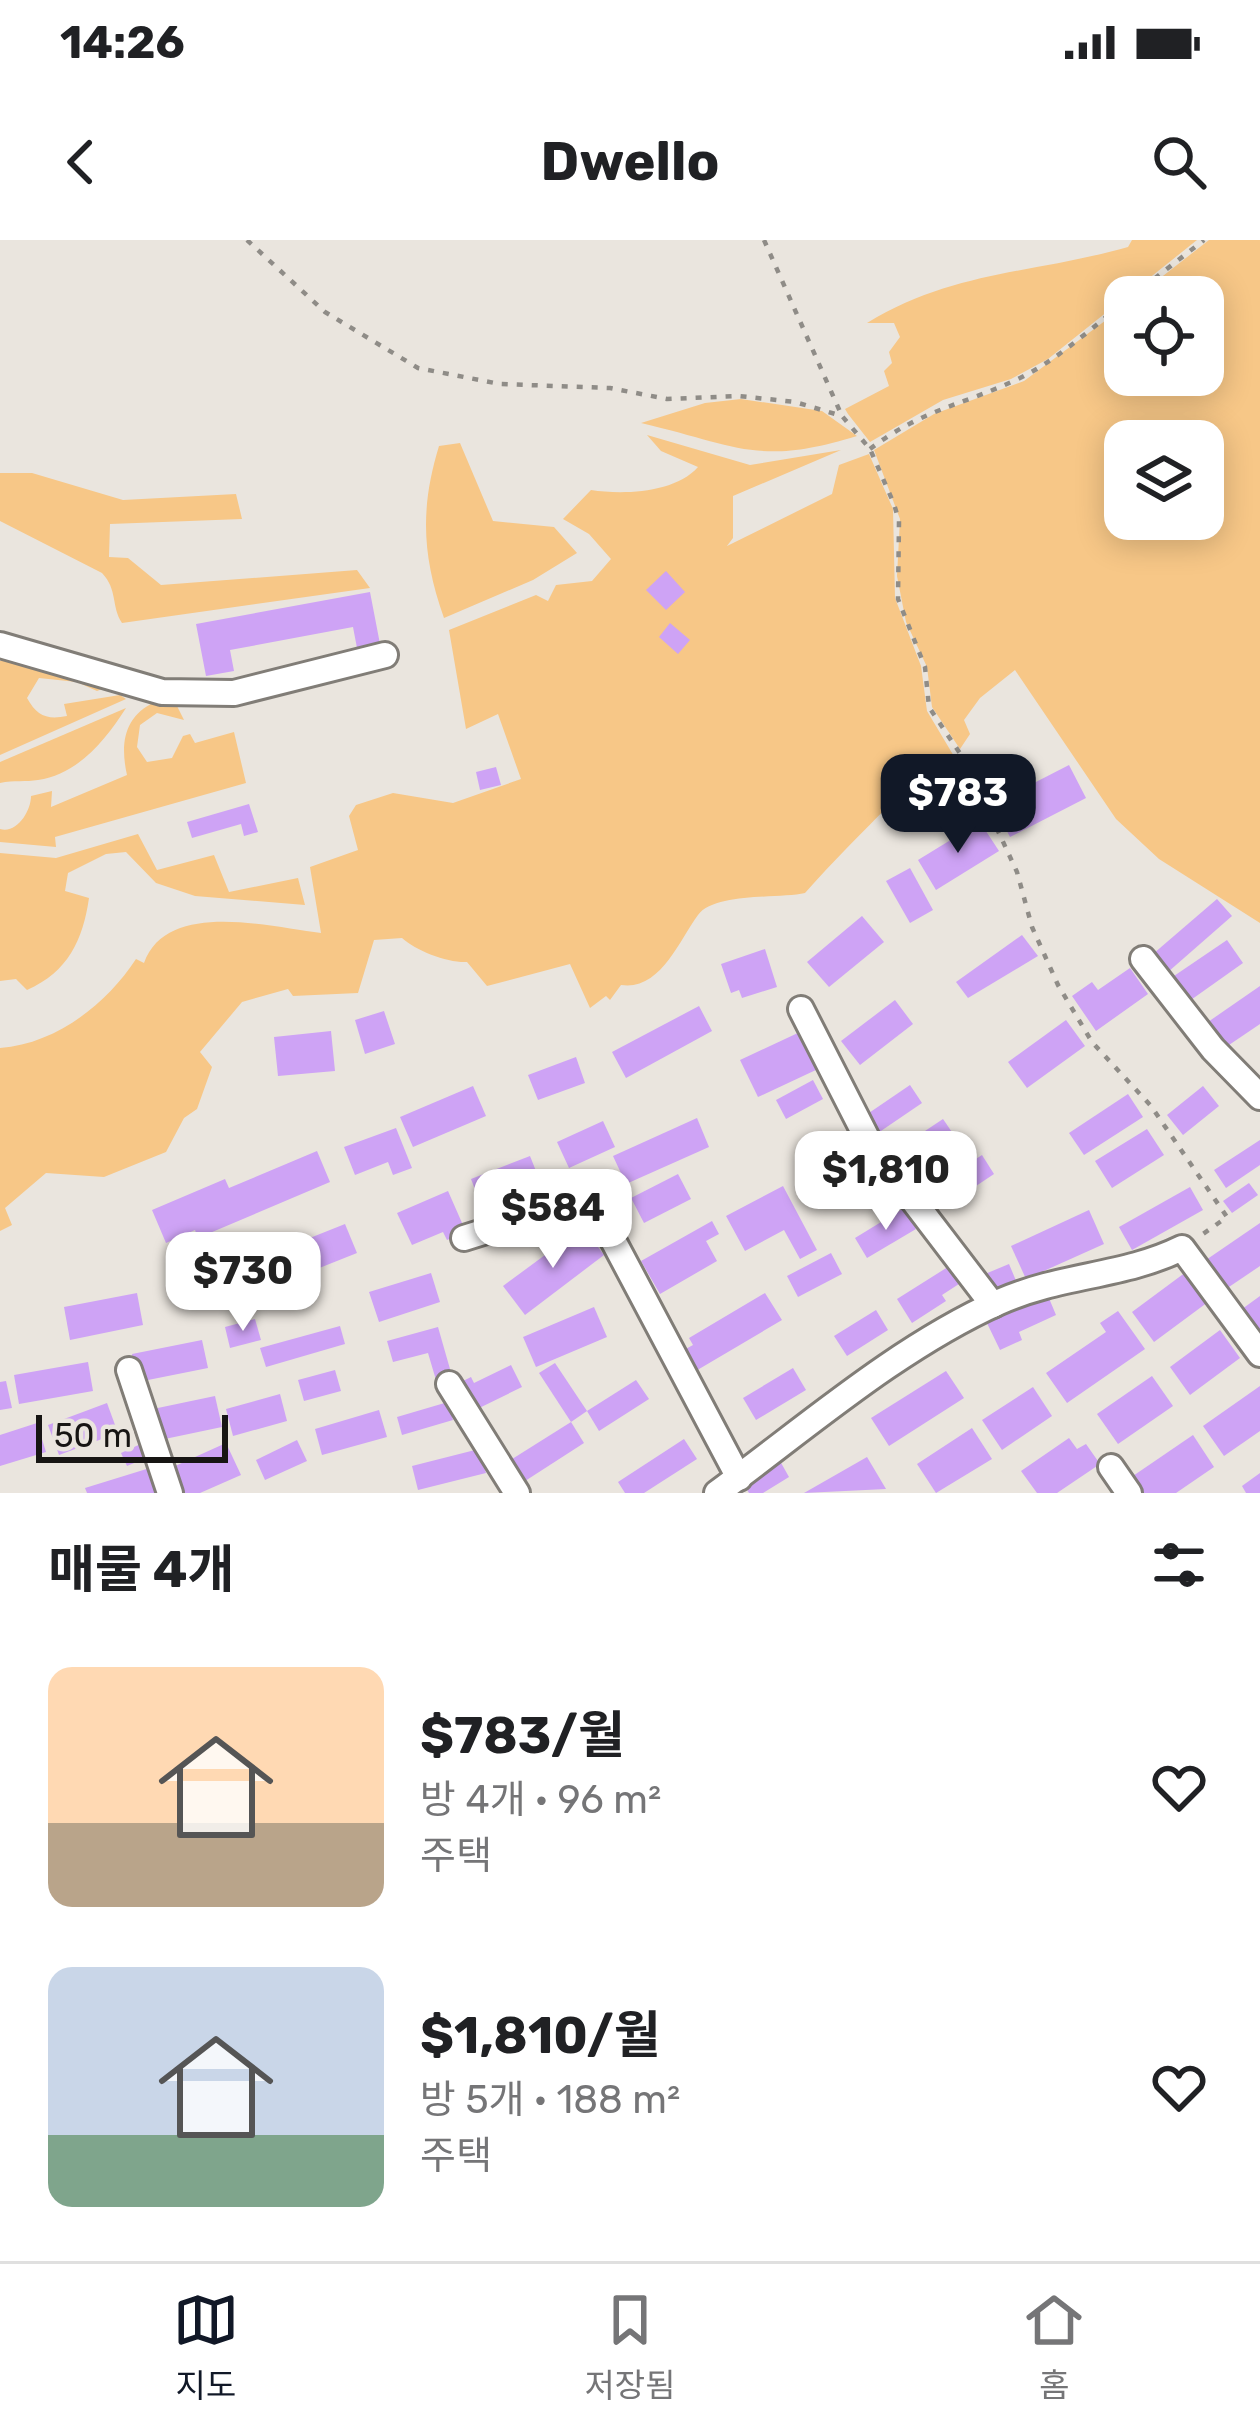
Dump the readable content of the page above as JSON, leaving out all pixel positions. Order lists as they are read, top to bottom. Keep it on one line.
{"scale_bar":"50 m","page":{"status":"14:26","header":"Dwello","price":["$783","$1,810","$584","$730"],"scale":"50 m","heading":"매물 4개","list":[{"name":"$783/월","note":"방 4개 · 96 m² · 주택"},{"name":"$1,810/월","note":"방 5개 · 188 m² · 주택"}],"tabs":["지도","저장됨","홈"]}}
